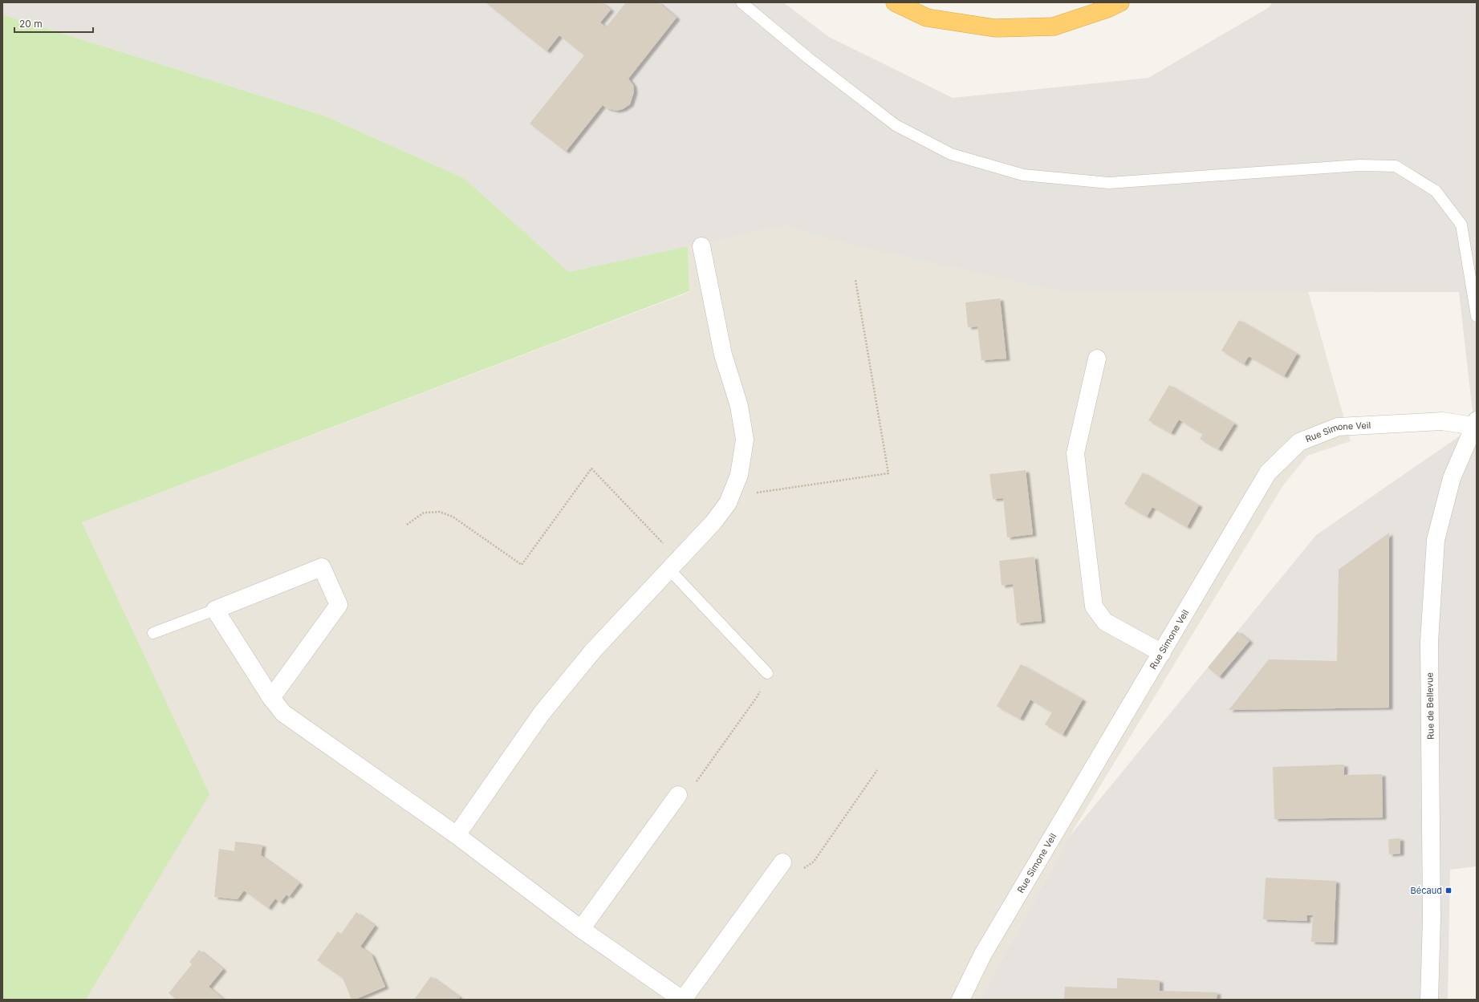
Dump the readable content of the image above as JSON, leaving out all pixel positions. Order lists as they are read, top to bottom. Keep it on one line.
{"streets":{"street":["Rue Simone Veil","Rue de Bellevue"]},"crossings":[["Rue Simone Veil","Rue de Bellevue"]],"places":{"transit":["Bécaud"]},"scale_bar":"20 m"}
